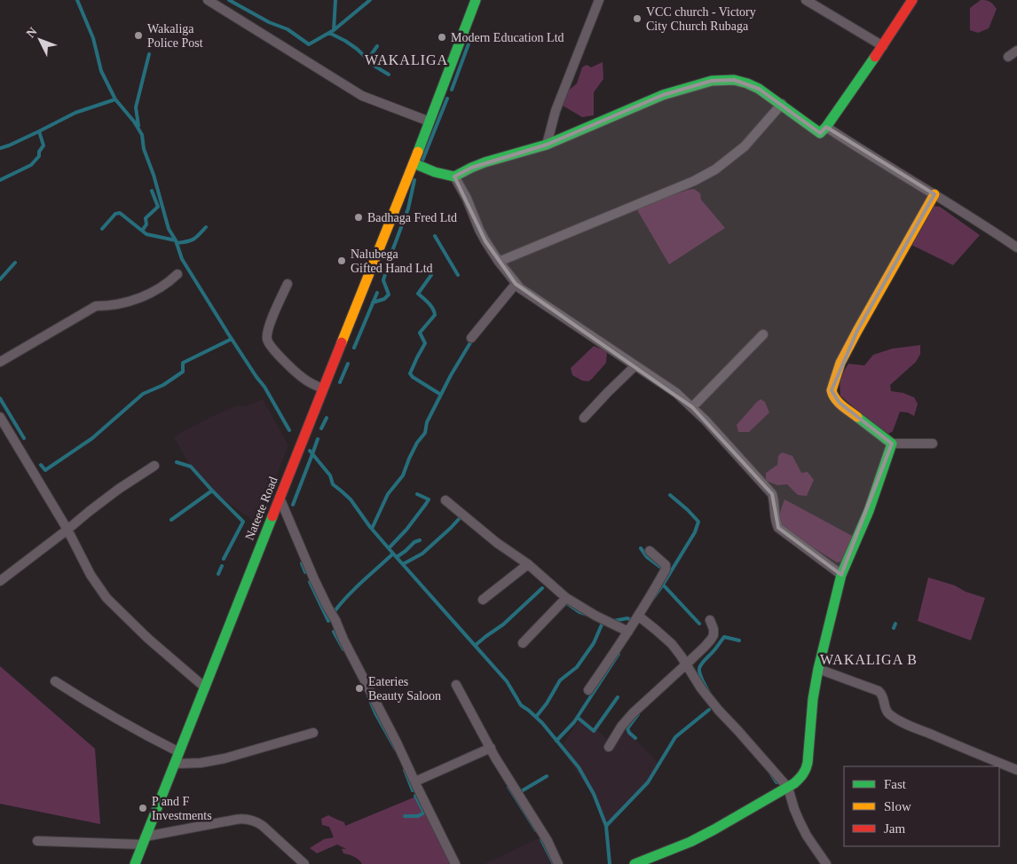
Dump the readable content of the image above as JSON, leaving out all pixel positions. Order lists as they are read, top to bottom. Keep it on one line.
{"streets":{"street":["Nateete Road"]},"districts":["WAKALIGA","WAKALIGA B"],"places":["VCC church - Victory City Church Rubaga","Wakaliga Police Post","Modern Education Ltd","Badhaga Fred Ltd","Nalubega Gifted Hand Ltd","Eateries Beauty Saloon","P and F Investments"],"legend":["Fast","Slow","Jam"],"north":"top left"}
